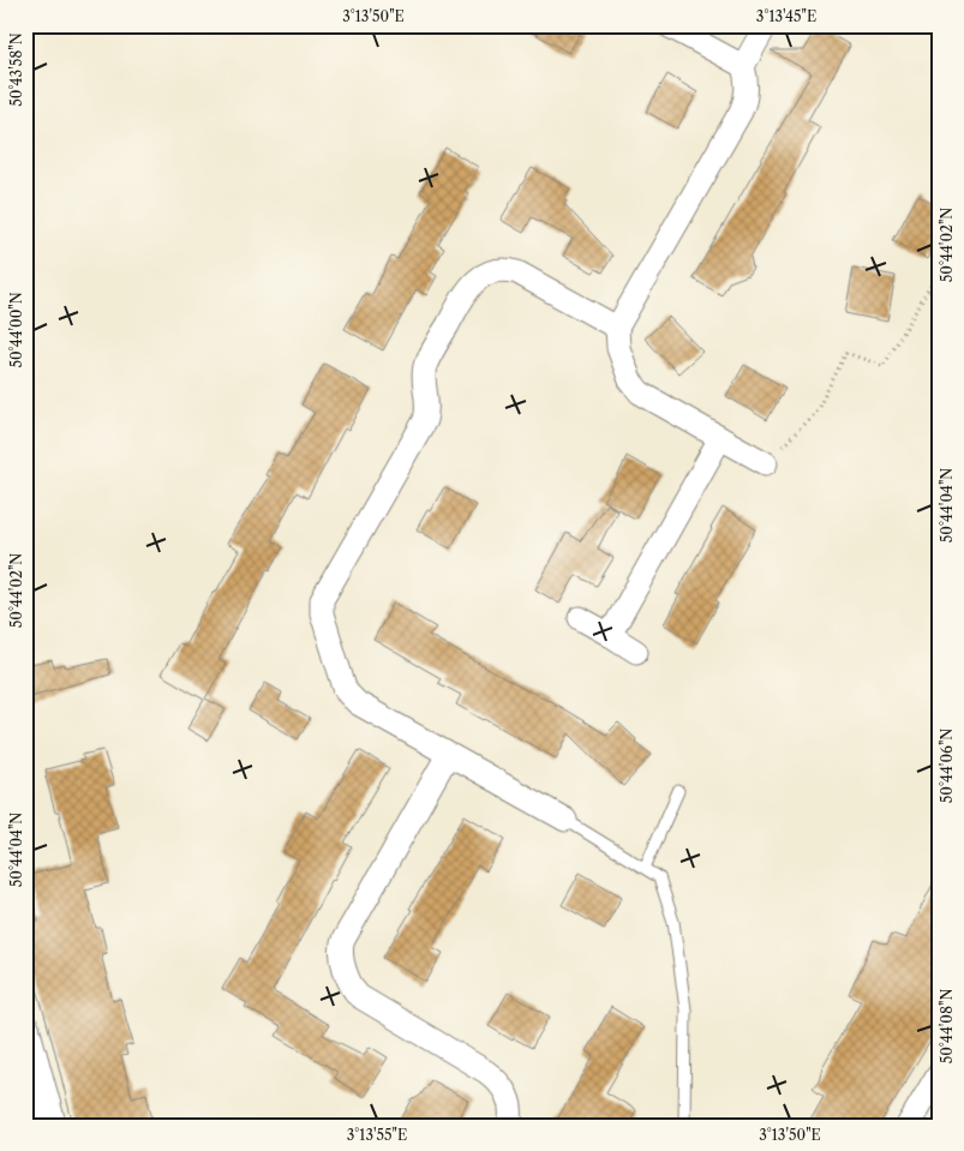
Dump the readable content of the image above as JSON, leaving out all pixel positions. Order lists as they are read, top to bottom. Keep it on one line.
{"coordinates":["3°13'50\"E","3°13'45\"E","50°43'58\"N","50°44'02\"N","50°44'00\"N","50°44'04\"N","50°44'06\"N","50°44'08\"N","3°13'55\"E"]}
